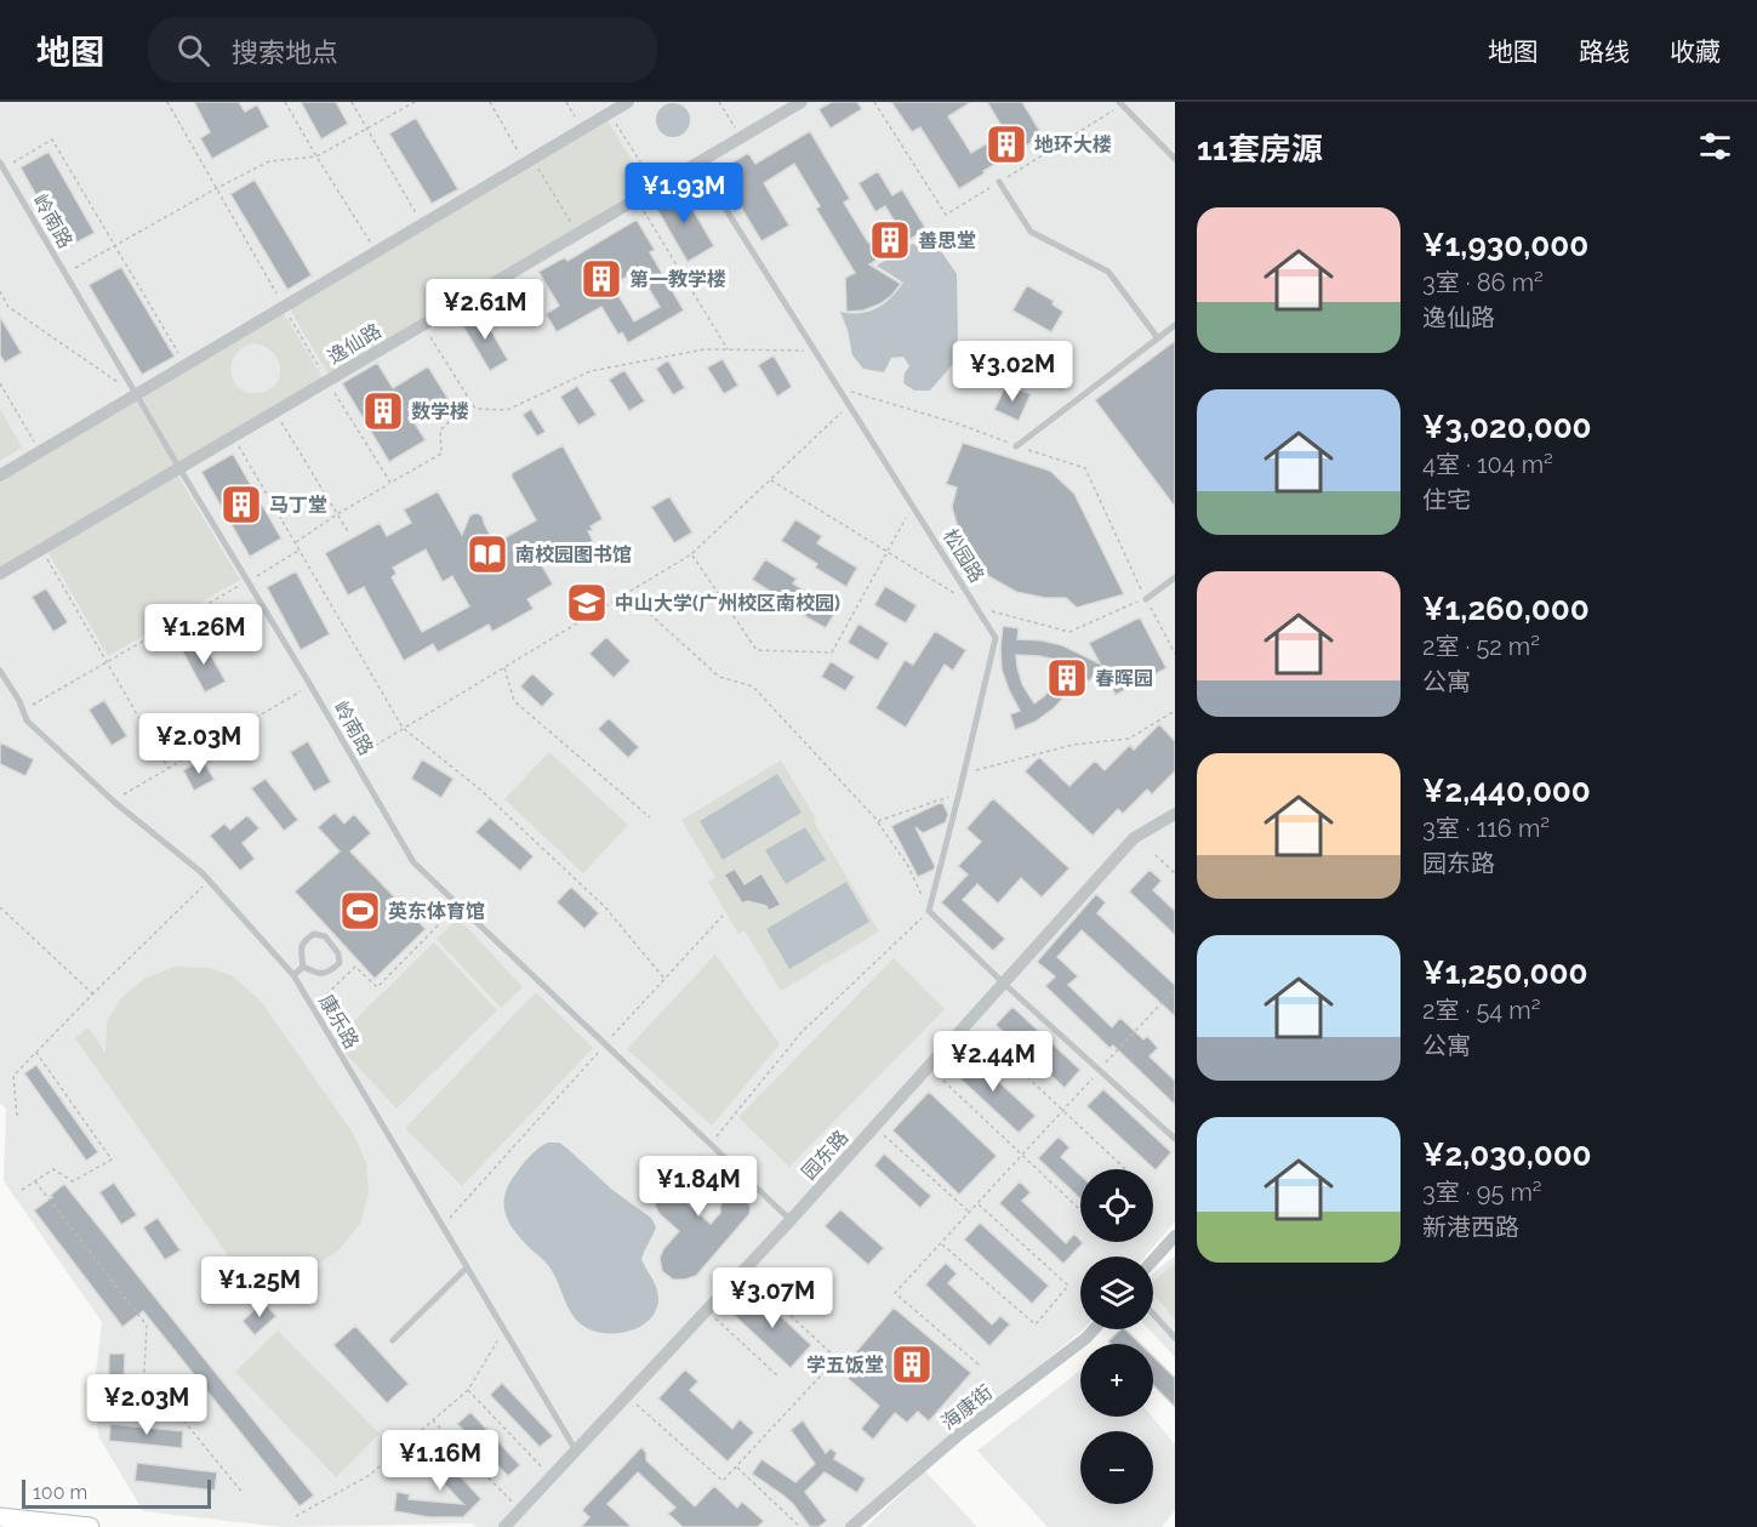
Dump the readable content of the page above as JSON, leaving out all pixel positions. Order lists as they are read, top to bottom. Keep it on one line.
{"streets":{"street":["逸仙路","园东路","海康街"],"lane":["岭南路","松园路","康乐路"]},"crossings":[["岭南路","逸仙路"],["岭南路","园东路"],["逸仙路","松园路"],["康乐路","园东路"]],"places":{"building":["地环大楼","善思堂","第一教学楼","数学楼","马丁堂","春晖园","学五饭堂"],"library":["南校园图书馆"],"school or university":["中山大学(广州校区南校园)"],"sports":["英东体育馆"]},"scale_bar":"100 m","page":{"header":"地图","search":"搜索地点","nav":["地图","路线","收藏"],"heading":"11套房源","price":["¥1.93M","¥2.61M","¥3.02M","¥1.26M","¥2.03M","¥2.44M","¥1.84M","¥1.25M","¥3.07M","¥2.03M","¥1.16M"],"list":[{"name":"¥1,930,000","note":"3室 · 86 m² · 逸仙路"},{"name":"¥3,020,000","note":"4室 · 104 m² · 住宅"},{"name":"¥1,260,000","note":"2室 · 52 m² · 公寓"},{"name":"¥2,440,000","note":"3室 · 116 m² · 园东路"},{"name":"¥1,250,000","note":"2室 · 54 m² · 公寓"},{"name":"¥2,030,000","note":"3室 · 95 m² · 新港西路"}],"map_buttons":["+","−"],"scale":"100 m"}}
